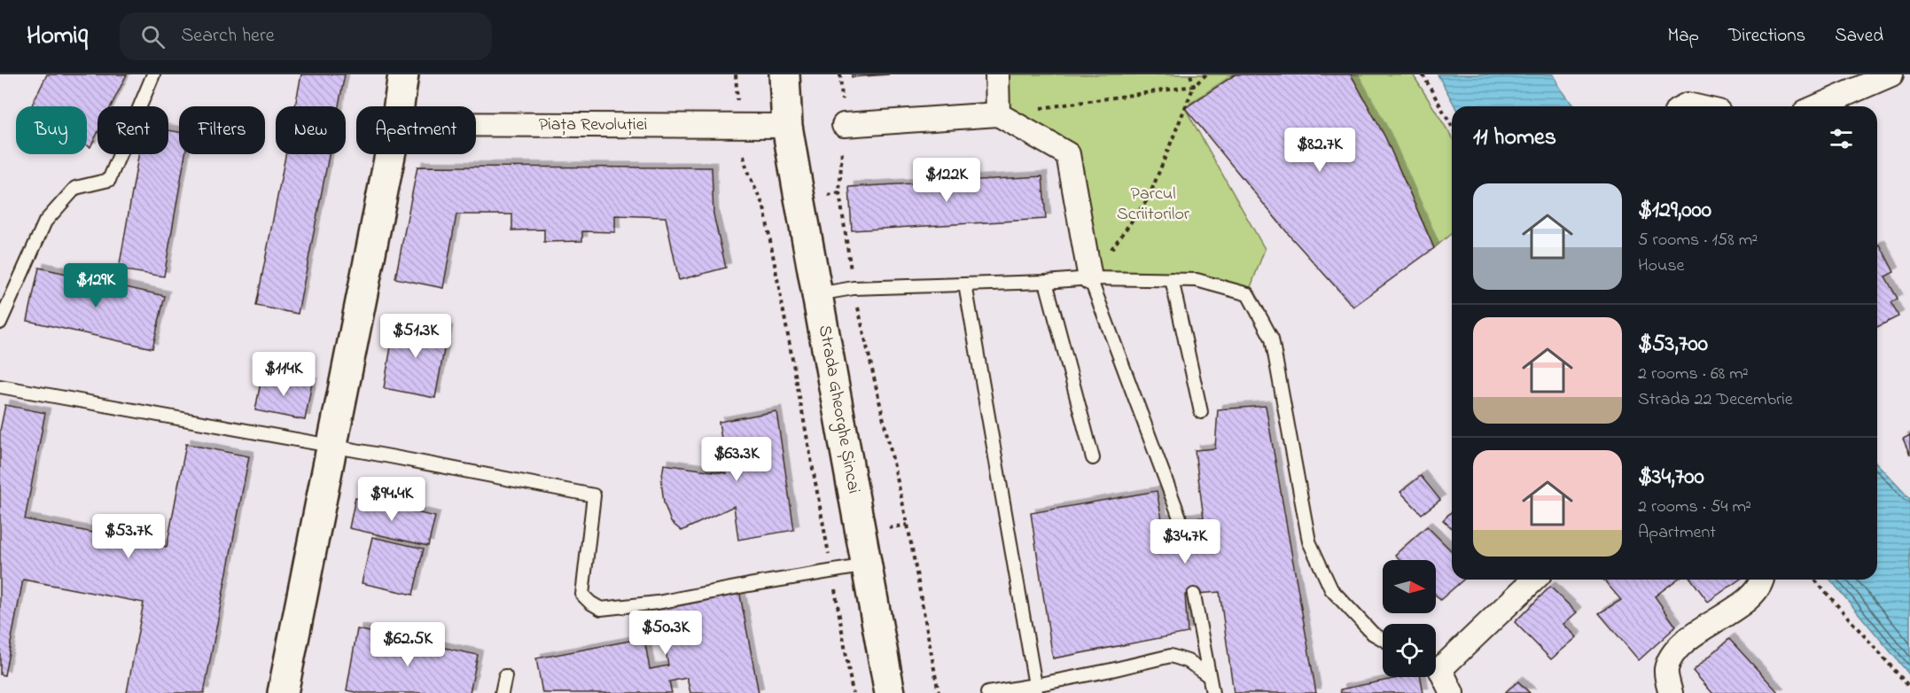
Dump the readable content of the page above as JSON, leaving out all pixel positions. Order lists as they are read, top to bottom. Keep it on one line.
{"streets":{"main road":["Strada Gheorghe Șincai"],"street":["Piața Revoluției"]},"crossings":[["Piața Revoluției","Strada Gheorghe Șincai"]],"parks":["Parcul Scriitorilor"],"north":"right","page":{"header":"Homiq","search":"Search here","nav":["Map","Directions","Saved"],"chip":["Buy","Rent","Filters","New","Apartment"],"heading":"11 homes","price":["$82.7K","$122K","$129K","$51.3K","$114K","$63.3K","$94.4K","$53.7K","$34.7K","$50.3K","$62.5K"],"list":[{"name":"$129,000","note":"5 rooms · 158 m² · House"},{"name":"$53,700","note":"2 rooms · 68 m² · Strada 22 Decembrie"},{"name":"$34,700","note":"2 rooms · 54 m² · Apartment"}]}}
